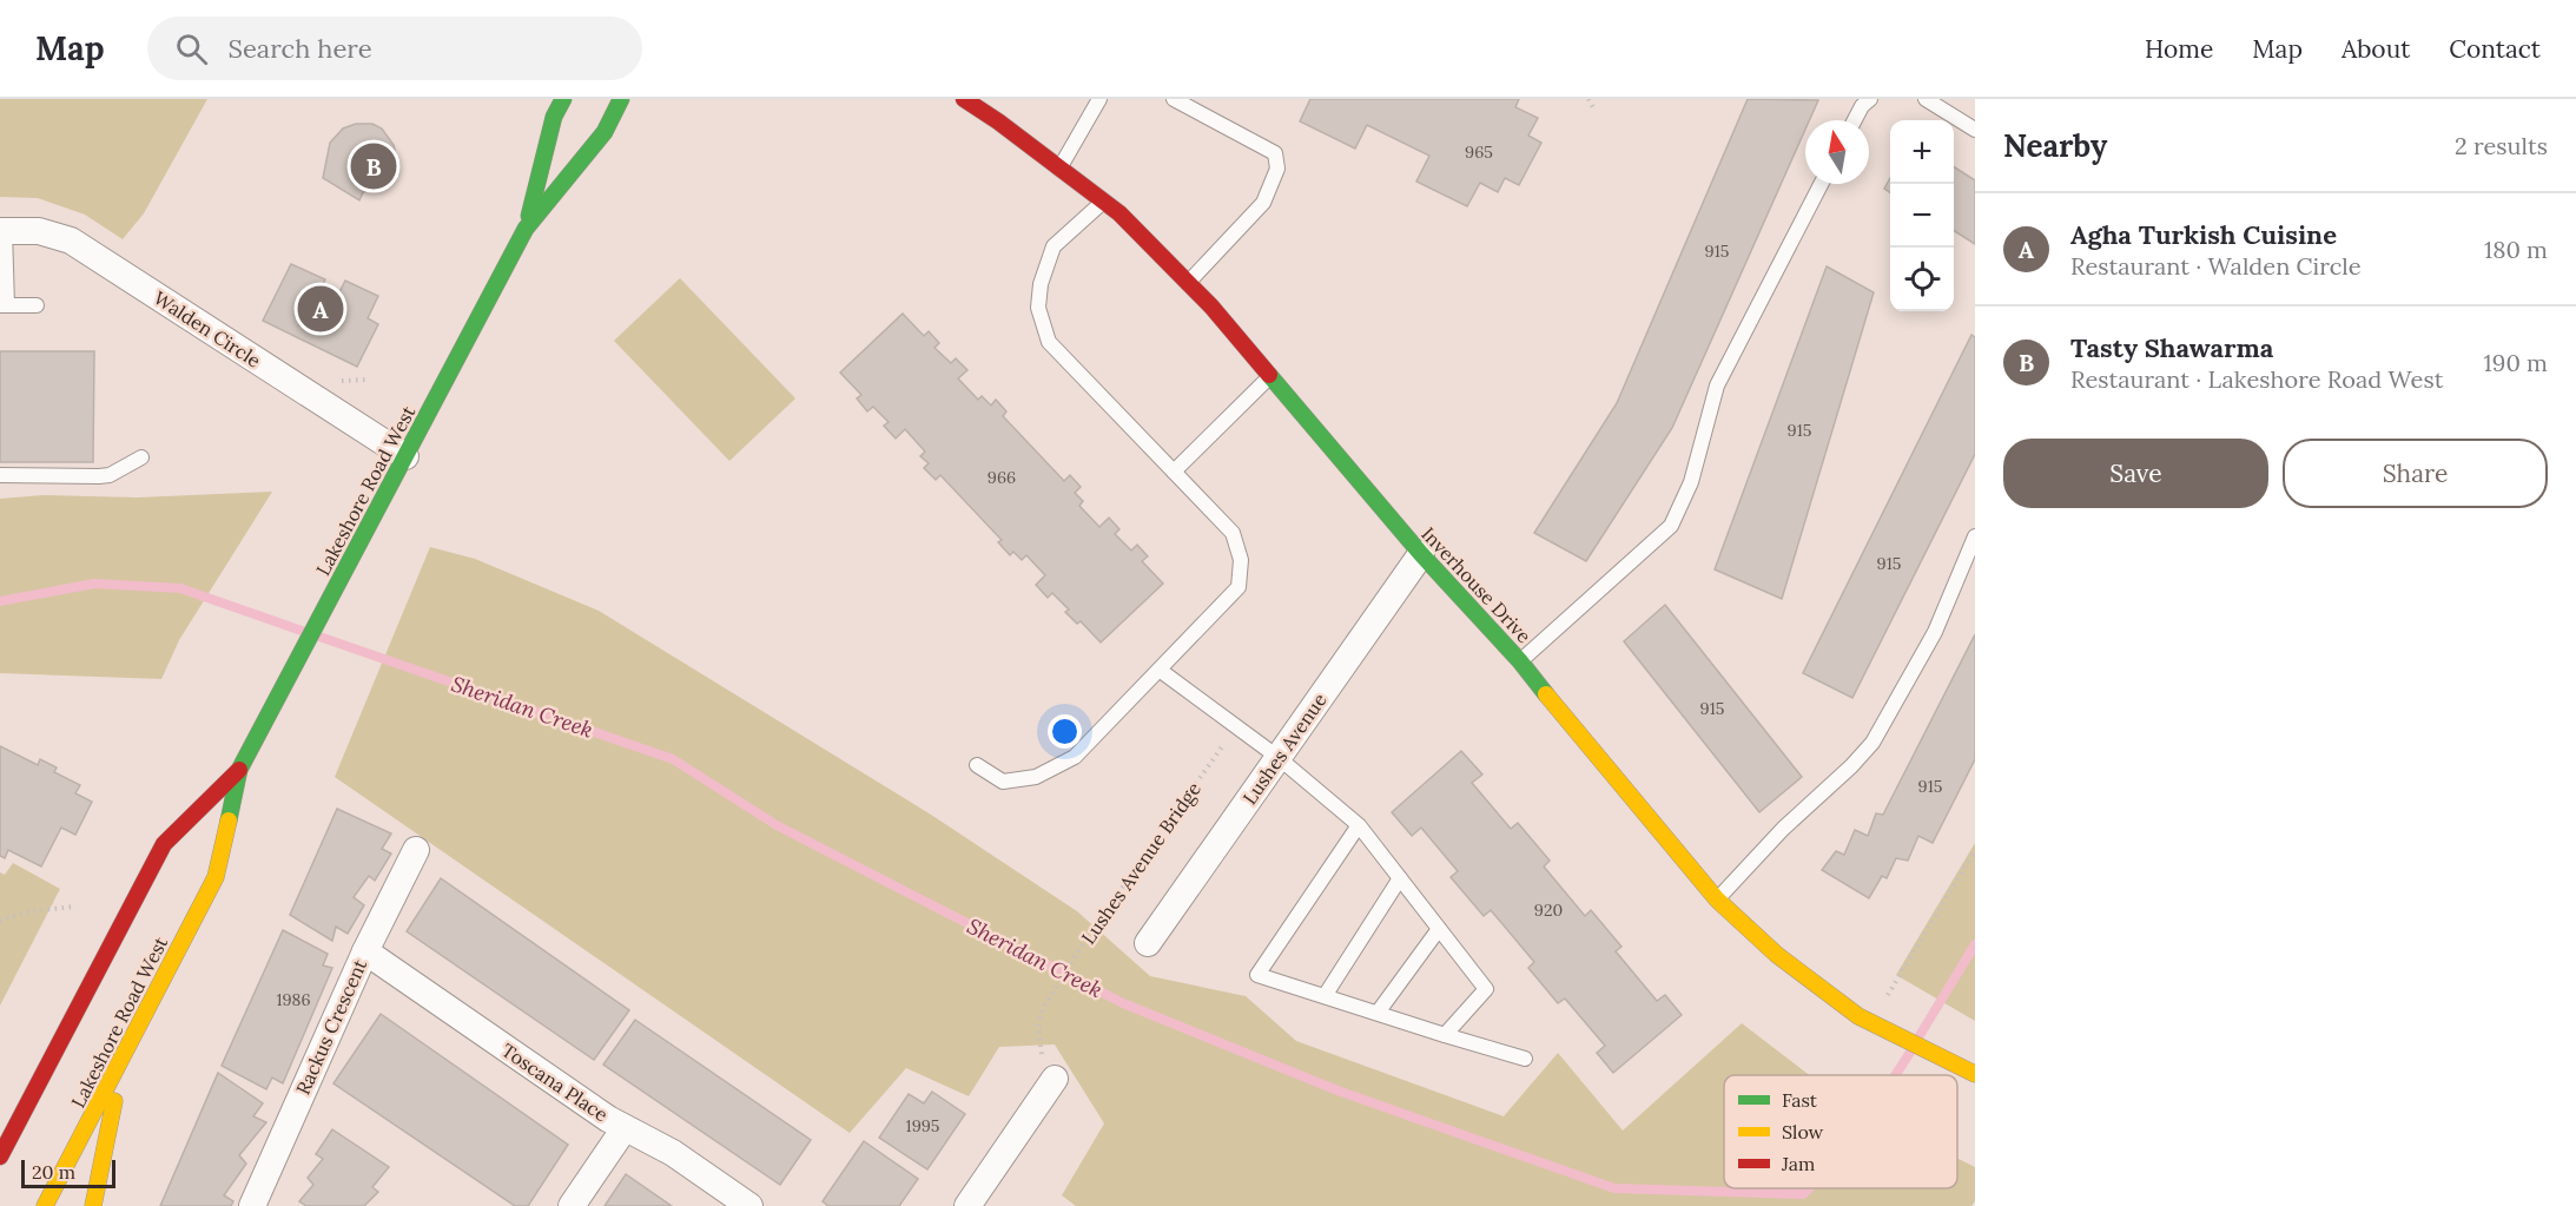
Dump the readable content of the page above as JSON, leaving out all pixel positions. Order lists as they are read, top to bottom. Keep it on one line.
{"streets":{"main road":["Lakeshore Road West","Inverhouse Drive"],"street":["Walden Circle","Lushes Avenue","Rackus Crescent","Toscana Place"],"path":["Lushes Avenue Bridge"]},"crossings":[["Walden Circle","Lakeshore Road West"],["Inverhouse Drive","Lushes Avenue"],["Rackus Crescent","Toscana Place"]],"water":["Sheridan Creek"],"house_numbers":["965","915","915","966","915","915","915","920","1986","1995"],"legend":["Fast","Slow","Jam"],"scale_bar":"20 m","north":"top","page":{"header":"Map","search":"Search here","nav":["Home","Map","About","Contact"],"heading":["Nearby","2 results"],"map_buttons":["+","−"],"pins":["B","A"],"list":[{"mark":"A","name":"Agha Turkish Cuisine","note":"Restaurant · Walden Circle","value":"180 m"},{"mark":"B","name":"Tasty Shawarma","note":"Restaurant · Lakeshore Road West","value":"190 m"}],"buttons":["Save","Share"],"scale":"20 m"}}
